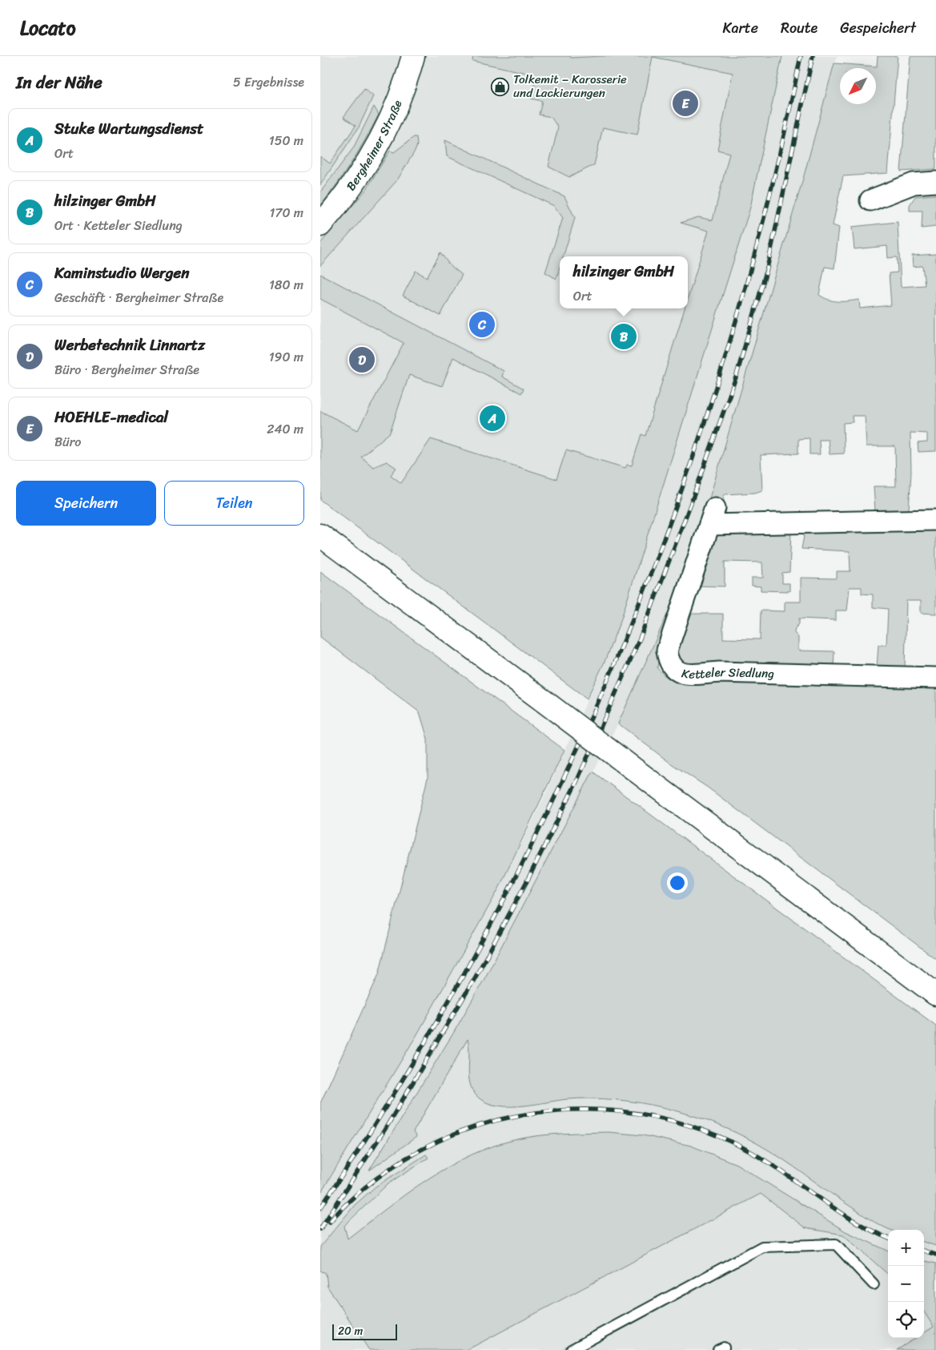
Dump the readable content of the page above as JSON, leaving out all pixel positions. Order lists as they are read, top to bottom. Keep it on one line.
{"streets":{"main road":["Bergheimer Straße"],"street":["Ketteler Siedlung"]},"places":{"shop":["Tolkemit – Karosserie und Lackierungen"]},"scale_bar":"20 m","north":"bottom left","page":{"header":"Locato","nav":["Karte","Route","Gespeichert"],"heading":["In der Nähe","5 Ergebnisse"],"pins":["E","C","B","D","A"],"list":[{"mark":"A","name":"Stuke Wartungsdienst","note":"Ort","value":"150 m"},{"mark":"B","name":"hilzinger GmbH","note":"Ort · Ketteler Siedlung","value":"170 m"},{"mark":"C","name":"Kaminstudio Wergen","note":"Geschäft · Bergheimer Straße","value":"180 m"},{"mark":"D","name":"Werbetechnik Linnartz","note":"Büro · Bergheimer Straße","value":"190 m"},{"mark":"E","name":"HOEHLE-medical","note":"Büro","value":"240 m"}],"popup":["hilzinger GmbH","Ort"],"buttons":["Speichern","Teilen"],"map_buttons":["+","−"],"scale":"20 m"}}
